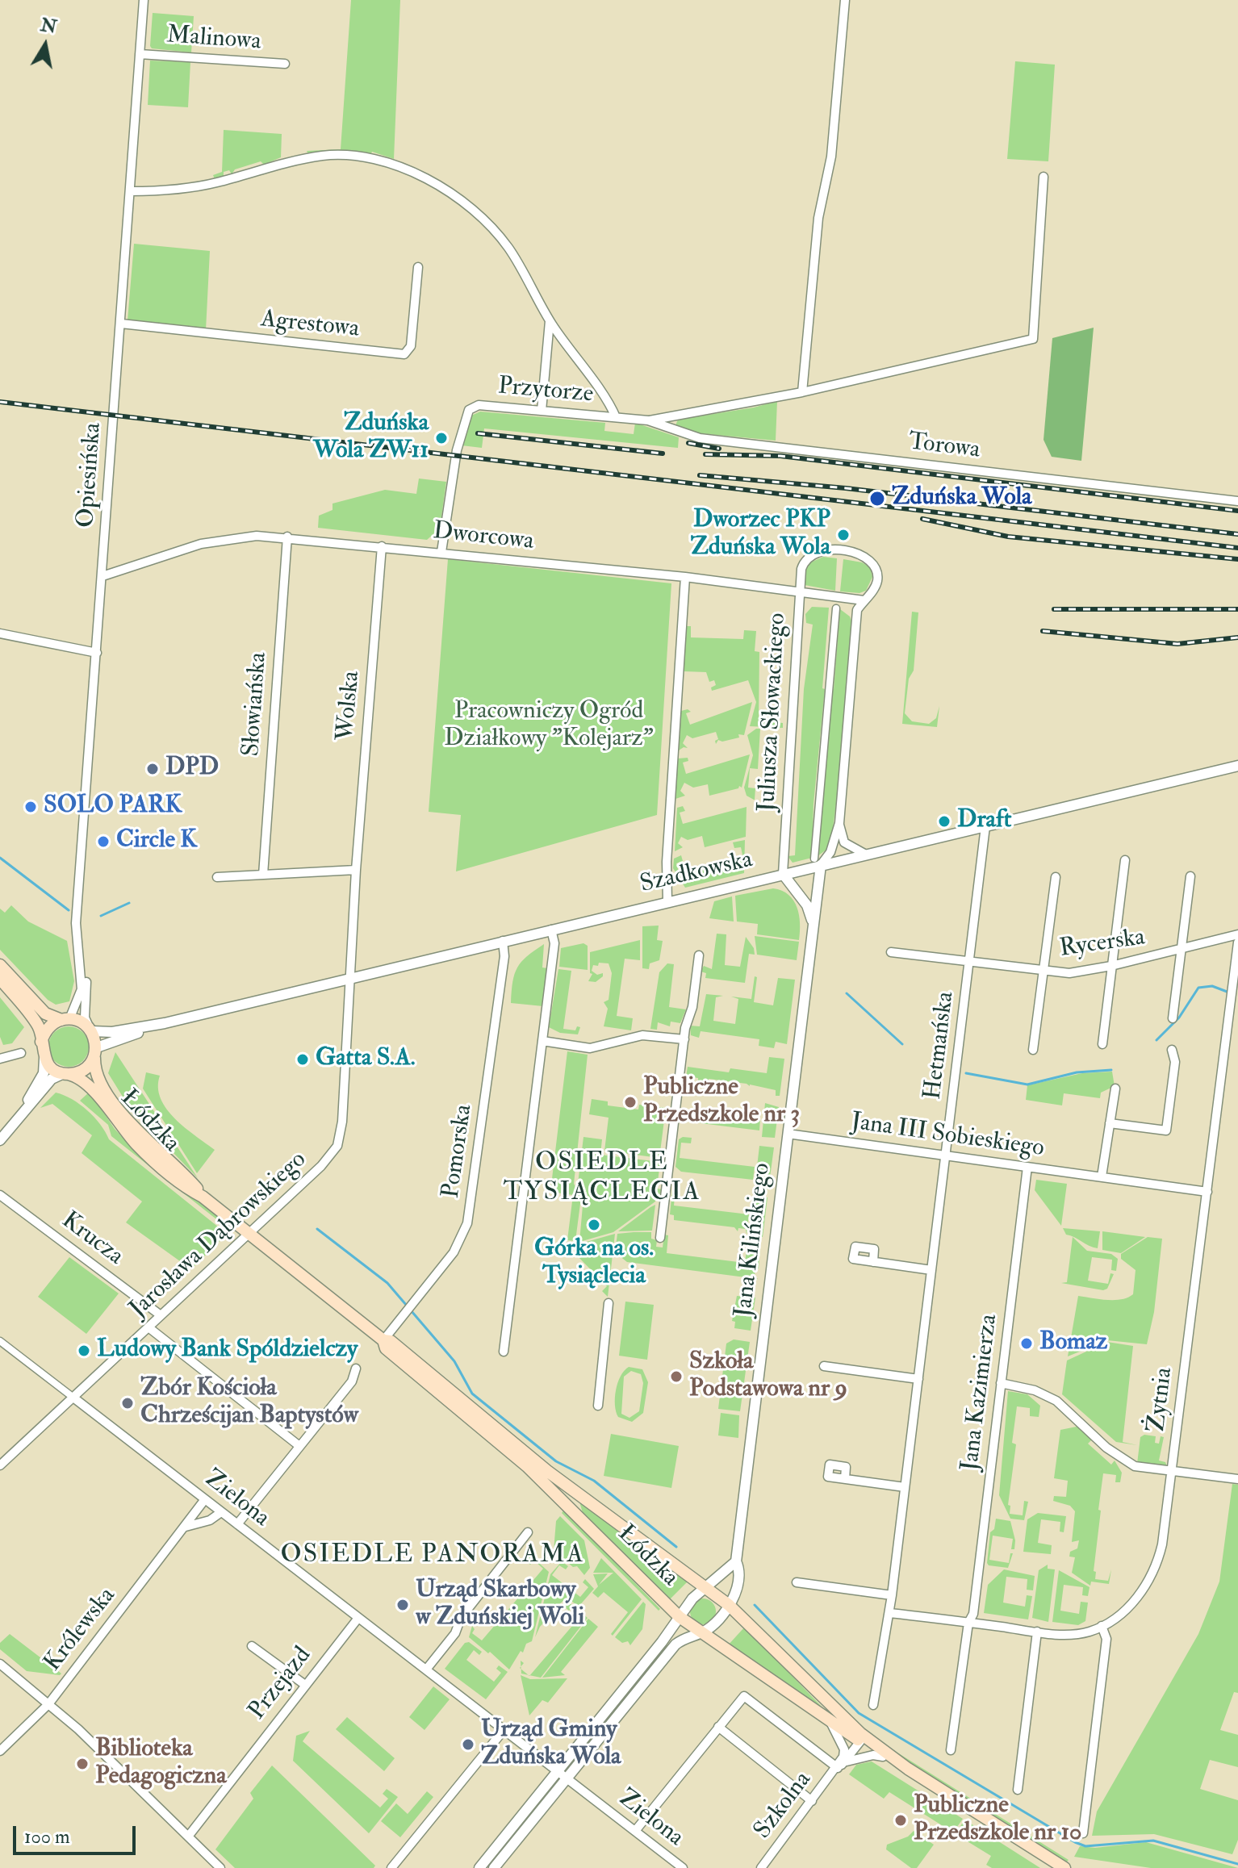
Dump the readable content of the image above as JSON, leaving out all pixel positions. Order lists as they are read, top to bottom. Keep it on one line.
{"streets":{"main road":["Łódzka"],"street":["Malinowa","Agrestowa","Przytorze","Torowa","Opiesińska","Dworcowa","Słowiańska","Wolska","Juliusza Słowackiego","Szadkowska","Rycerska","Hetmańska","Jana III Sobieskiego","Pomorska","Jarosława Dąbrowskiego","Krucza","Jana Kilińskiego","Jana Kazimierza","Żytnia","Zielona","Królewska","Przejazd","Szkolna"]},"crossings":[["Malinowa","Opiesińska"],["Agrestowa","Opiesińska"],["Przytorze","Torowa"],["Przytorze","Dworcowa"],["Opiesińska","Dworcowa"],["Opiesińska","Szadkowska"],["Opiesińska","Łódzka"],["Dworcowa","Słowiańska"],["Dworcowa","Wolska"],["Dworcowa","Juliusza Słowackiego"],["Wolska","Szadkowska"],["Wolska","Jarosława Dąbrowskiego"],["Juliusza Słowackiego","Szadkowska"],["Szadkowska","Hetmańska"],["Szadkowska","Łódzka"],["Szadkowska","Pomorska"],["Szadkowska","Jarosława Dąbrowskiego"],["Szadkowska","Jana Kilińskiego"],["Rycerska","Hetmańska"],["Hetmańska","Jana III Sobieskiego"],["Hetmańska","Żytnia"],["Łódzka","Pomorska"],["Łódzka","Jarosława Dąbrowskiego"],["Łódzka","Jana Kilińskiego"],["Łódzka","Szkolna"],["Jana III Sobieskiego","Jana Kilińskiego"],["Jana III Sobieskiego","Jana Kazimierza"],["Jana III Sobieskiego","Żytnia"],["Jarosława Dąbrowskiego","Krucza"],["Jarosława Dąbrowskiego","Zielona"],["Jana Kilińskiego","Zielona"],["Jana Kazimierza","Żytnia"],["Zielona","Królewska"],["Zielona","Przejazd"]],"districts":["OSIEDLE TYSIĄCLECIA","OSIEDLE PANORAMA"],"parks":["Pracowniczy Ogród Działkowy \"Kolejarz\""],"places":["Zduńska Wola ZW11","Zduńska Wola","Dworzec PKP Zduńska Wola","DPD","SOLO PARK","Draft","Circle K","Gatta S.A.","Publiczne Przedszkole nr 3","Górka na os. Tysiąclecia","Bomaz","Ludowy Bank Spóldzielczy","Szkoła Podstawowa nr 9","Zbór Kościoła Chrześcijan Baptystów","Urząd Skarbowy w Zduńskiej Woli","Urząd Gminy Zduńska Wola","Biblioteka Pedagogiczna","Publiczne Przedszkole nr 10"],"scale_bar":"100 m","north":"top"}
